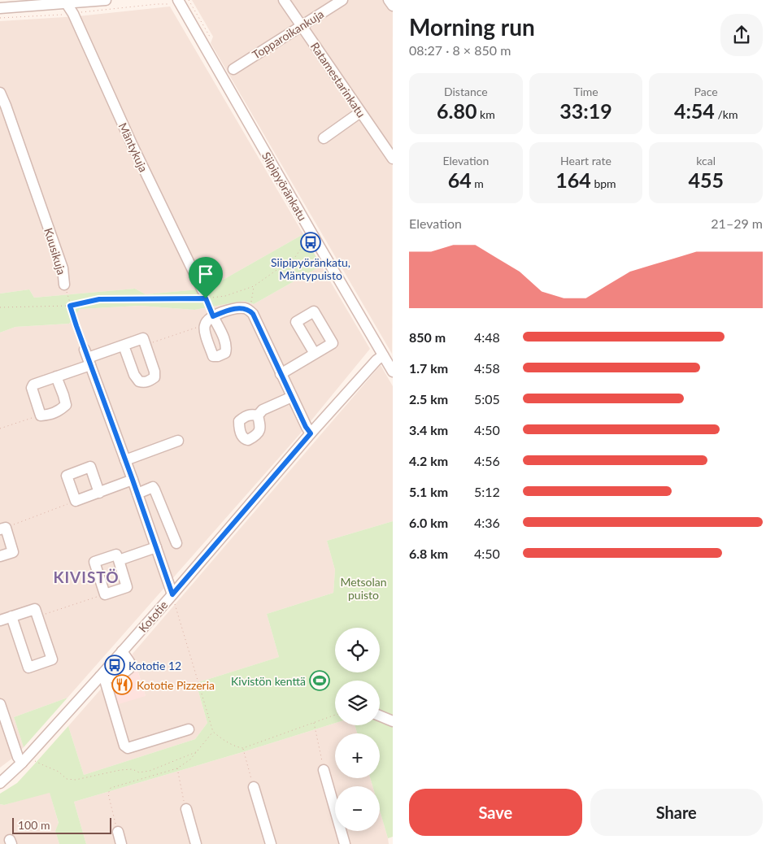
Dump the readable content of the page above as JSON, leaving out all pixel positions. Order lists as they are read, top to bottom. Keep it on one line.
{"streets":{"street":["Topparoikankuja","Ratamestarinkatu","Mäntykuja","Siipipyöränkatu","Kuusikuja","Kototie"]},"crossings":[["Topparoikankuja","Ratamestarinkatu"],["Siipipyöränkatu","Kototie"]],"districts":["KIVISTÖ"],"parks":["Metsolan puisto"],"places":{"bus stop":["Siipipyöränkatu, Mäntypuisto","Kototie 12"],"sports":["Kivistön kenttä"],"restaurant":["Kototie Pizzeria"]},"scale_bar":"100 m","page":{"heading":["Morning run","08:27 · 8 × 850 m"],"stats":[["Distance","6.80 km"],["Time","33:19"],["Pace","4:54 /km"],["Elevation","64 m"],["Heart rate","164 bpm"],["kcal","455"]],"chart":["Elevation","21–29 m"],"list":[{"name":"850 m","note":"4:48"},{"name":"1.7 km","note":"4:58"},{"name":"2.5 km","note":"5:05"},{"name":"3.4 km","note":"4:50"},{"name":"4.2 km","note":"4:56"},{"name":"5.1 km","note":"5:12"},{"name":"6.0 km","note":"4:36"},{"name":"6.8 km","note":"4:50"}],"map_buttons":["+","−"],"buttons":["Save","Share"],"scale":"100 m"}}
